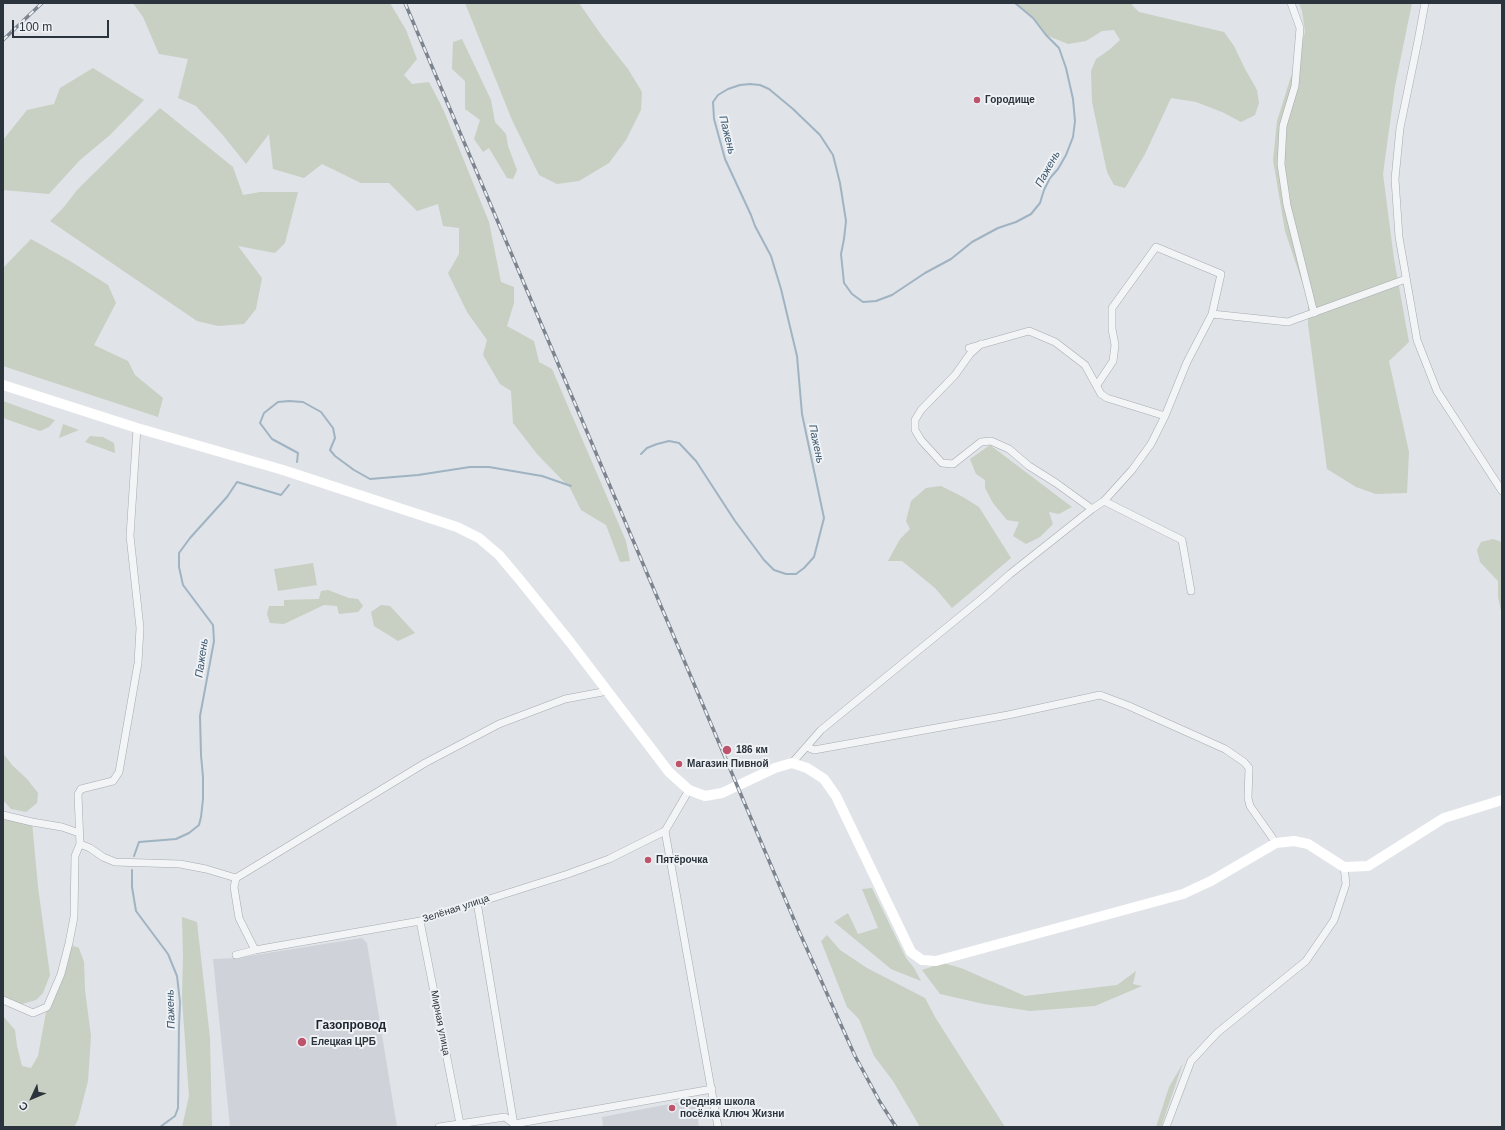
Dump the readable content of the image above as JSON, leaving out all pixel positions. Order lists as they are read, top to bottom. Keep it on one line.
{"streets":{"street":["Зелёная улица","Мирная улица"]},"crossings":[["Зелёная улица","Мирная улица"]],"districts":["Газопровод"],"water":["Пажень"],"places":["Городище","186 км","Магазин Пивной","Пятёрочка","Елецкая ЦРБ","средняя школа посёлка Ключ Жизни"],"scale_bar":"100 m","north":"bottom left"}
